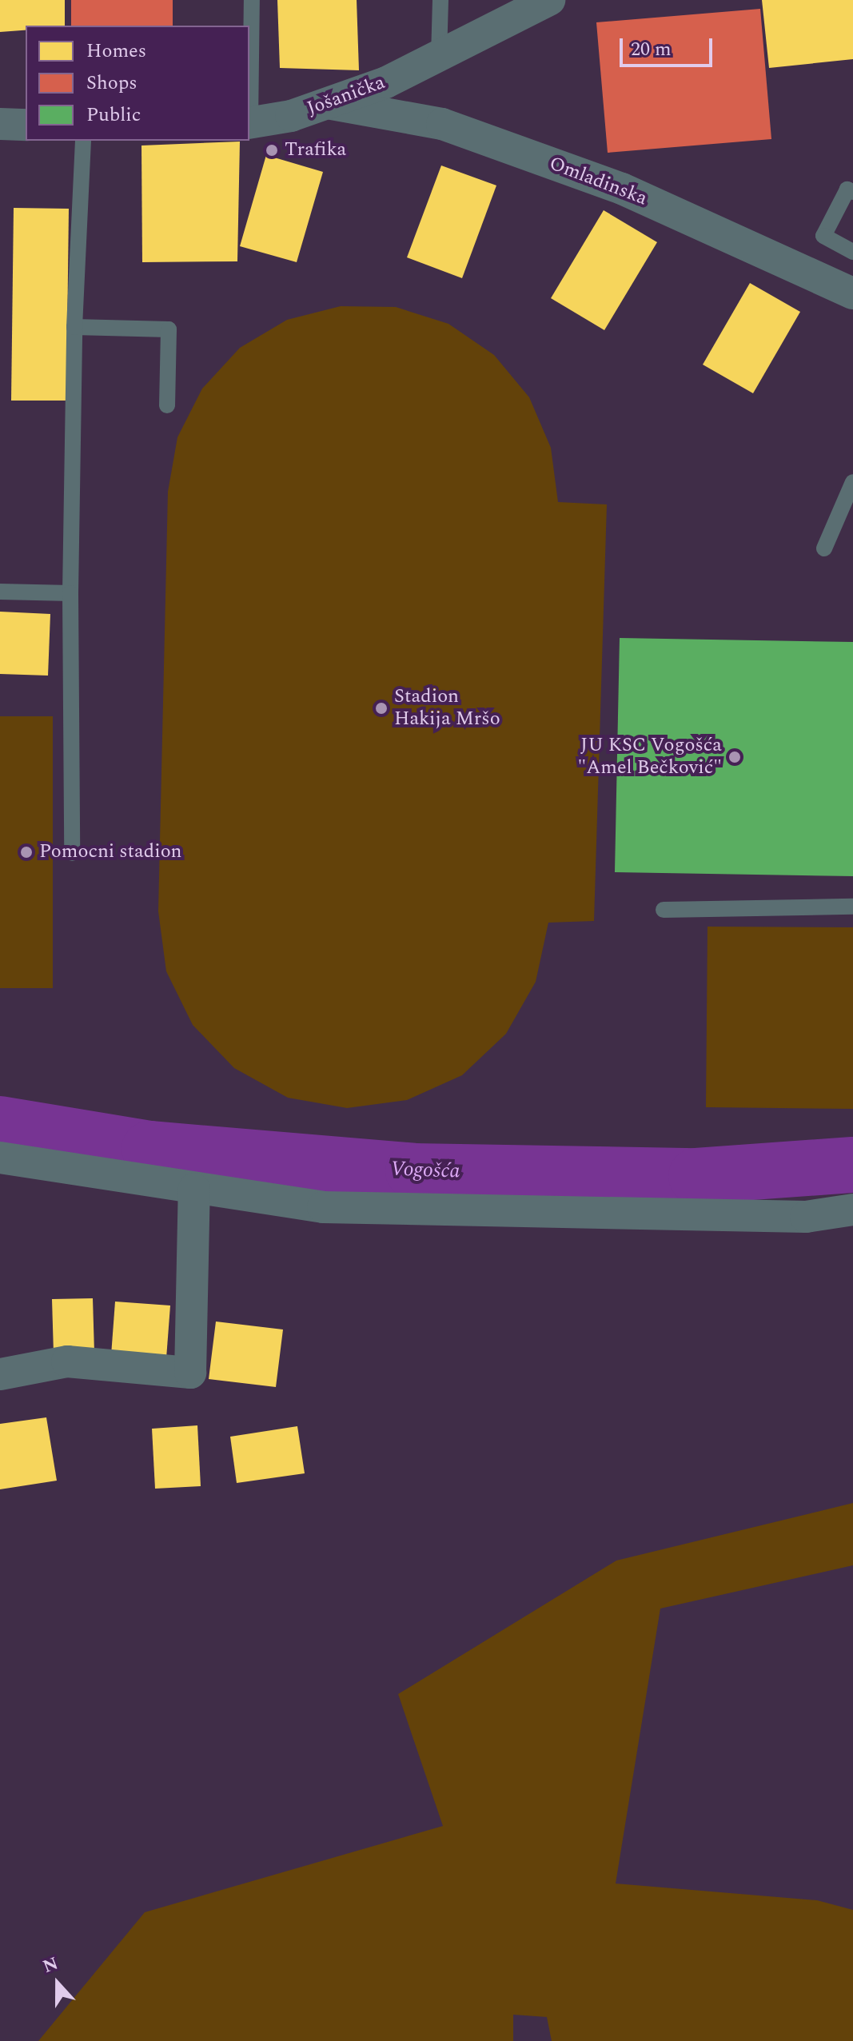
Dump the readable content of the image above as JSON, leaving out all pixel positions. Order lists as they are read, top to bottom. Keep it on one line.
{"streets":{"street":["Jošanička","Omladinska"]},"crossings":[["Jošanička","Omladinska"]],"water":["Vogošća"],"places":["Trafika","Stadion Hakija Mršo","JU KSC Vogošća \"Amel Bečković\"","Pomocni stadion"],"legend":["Homes","Shops","Public"],"scale_bar":"20 m","north":"top"}
